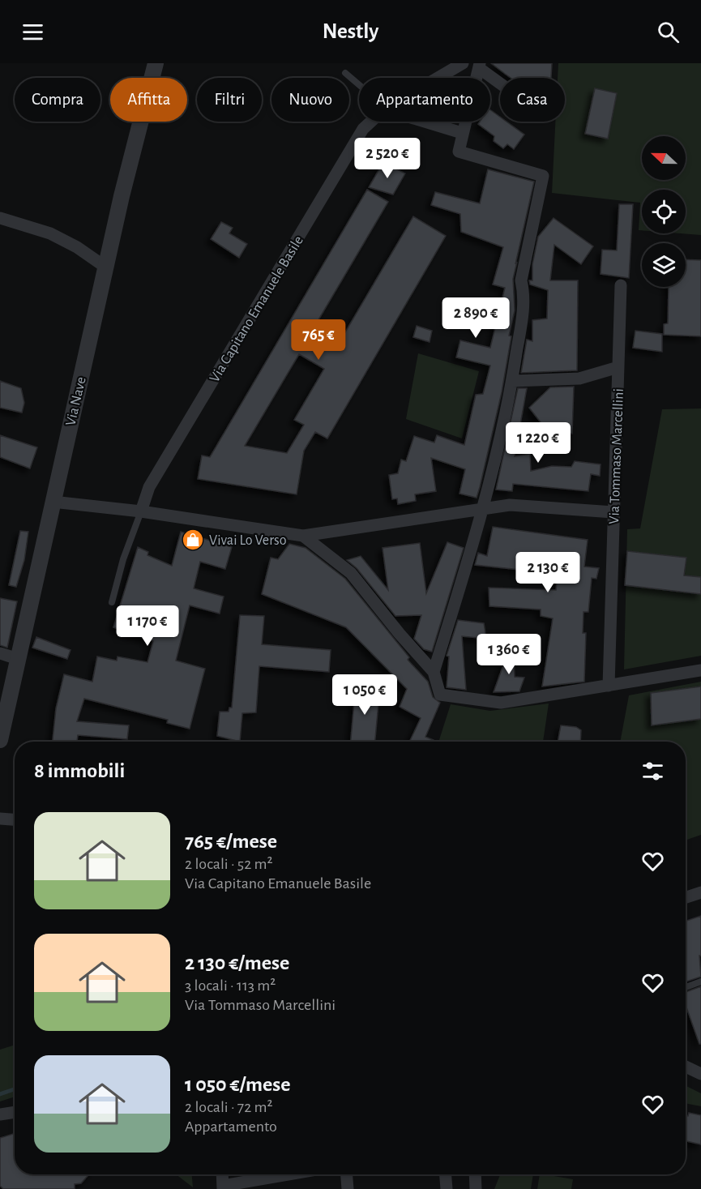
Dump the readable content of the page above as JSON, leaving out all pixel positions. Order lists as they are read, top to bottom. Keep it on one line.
{"streets":{"street":["Via Capitano Emanuele Basile","Via Nave","Via Tommaso Marcellini"]},"places":{"shop":["Vivai Lo Verso"]},"north":"left","page":{"header":"Nestly","chip":["Compra","Affitta","Filtri","Nuovo","Appartamento","Casa"],"price":["2 520 €","2 890 €","765 €","1 220 €","2 130 €","1 170 €","1 360 €","1 050 €"],"heading":"8 immobili","list":[{"name":"765 €/mese","note":"2 locali · 52 m² · Via Capitano Emanuele Basile"},{"name":"2 130 €/mese","note":"3 locali · 113 m² · Via Tommaso Marcellini"},{"name":"1 050 €/mese","note":"2 locali · 72 m² · Appartamento"}]}}
